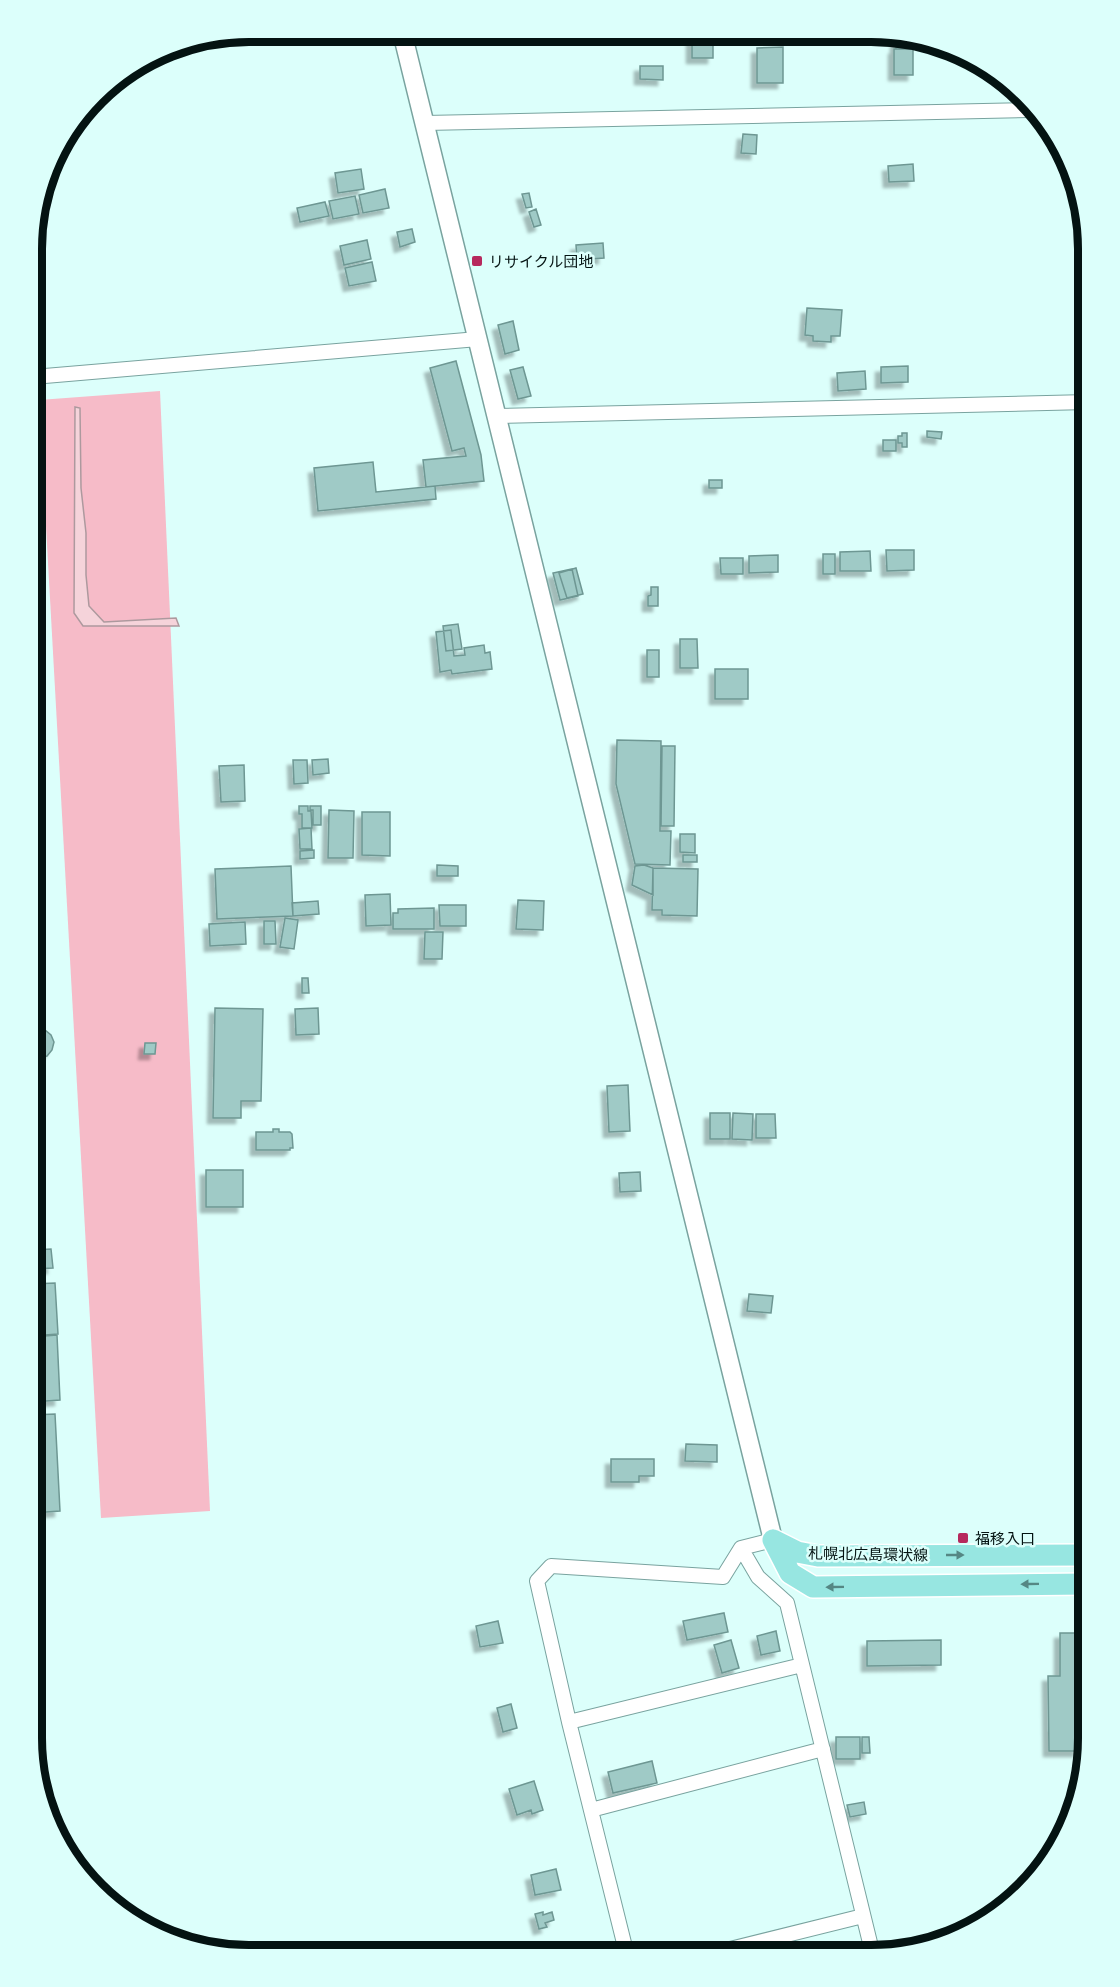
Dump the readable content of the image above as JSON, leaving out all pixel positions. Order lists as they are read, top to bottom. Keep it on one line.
{"streets":{"main road":["札幌北広島環状線"]},"places":{"transit":["リサイクル団地","福移入口"]}}
